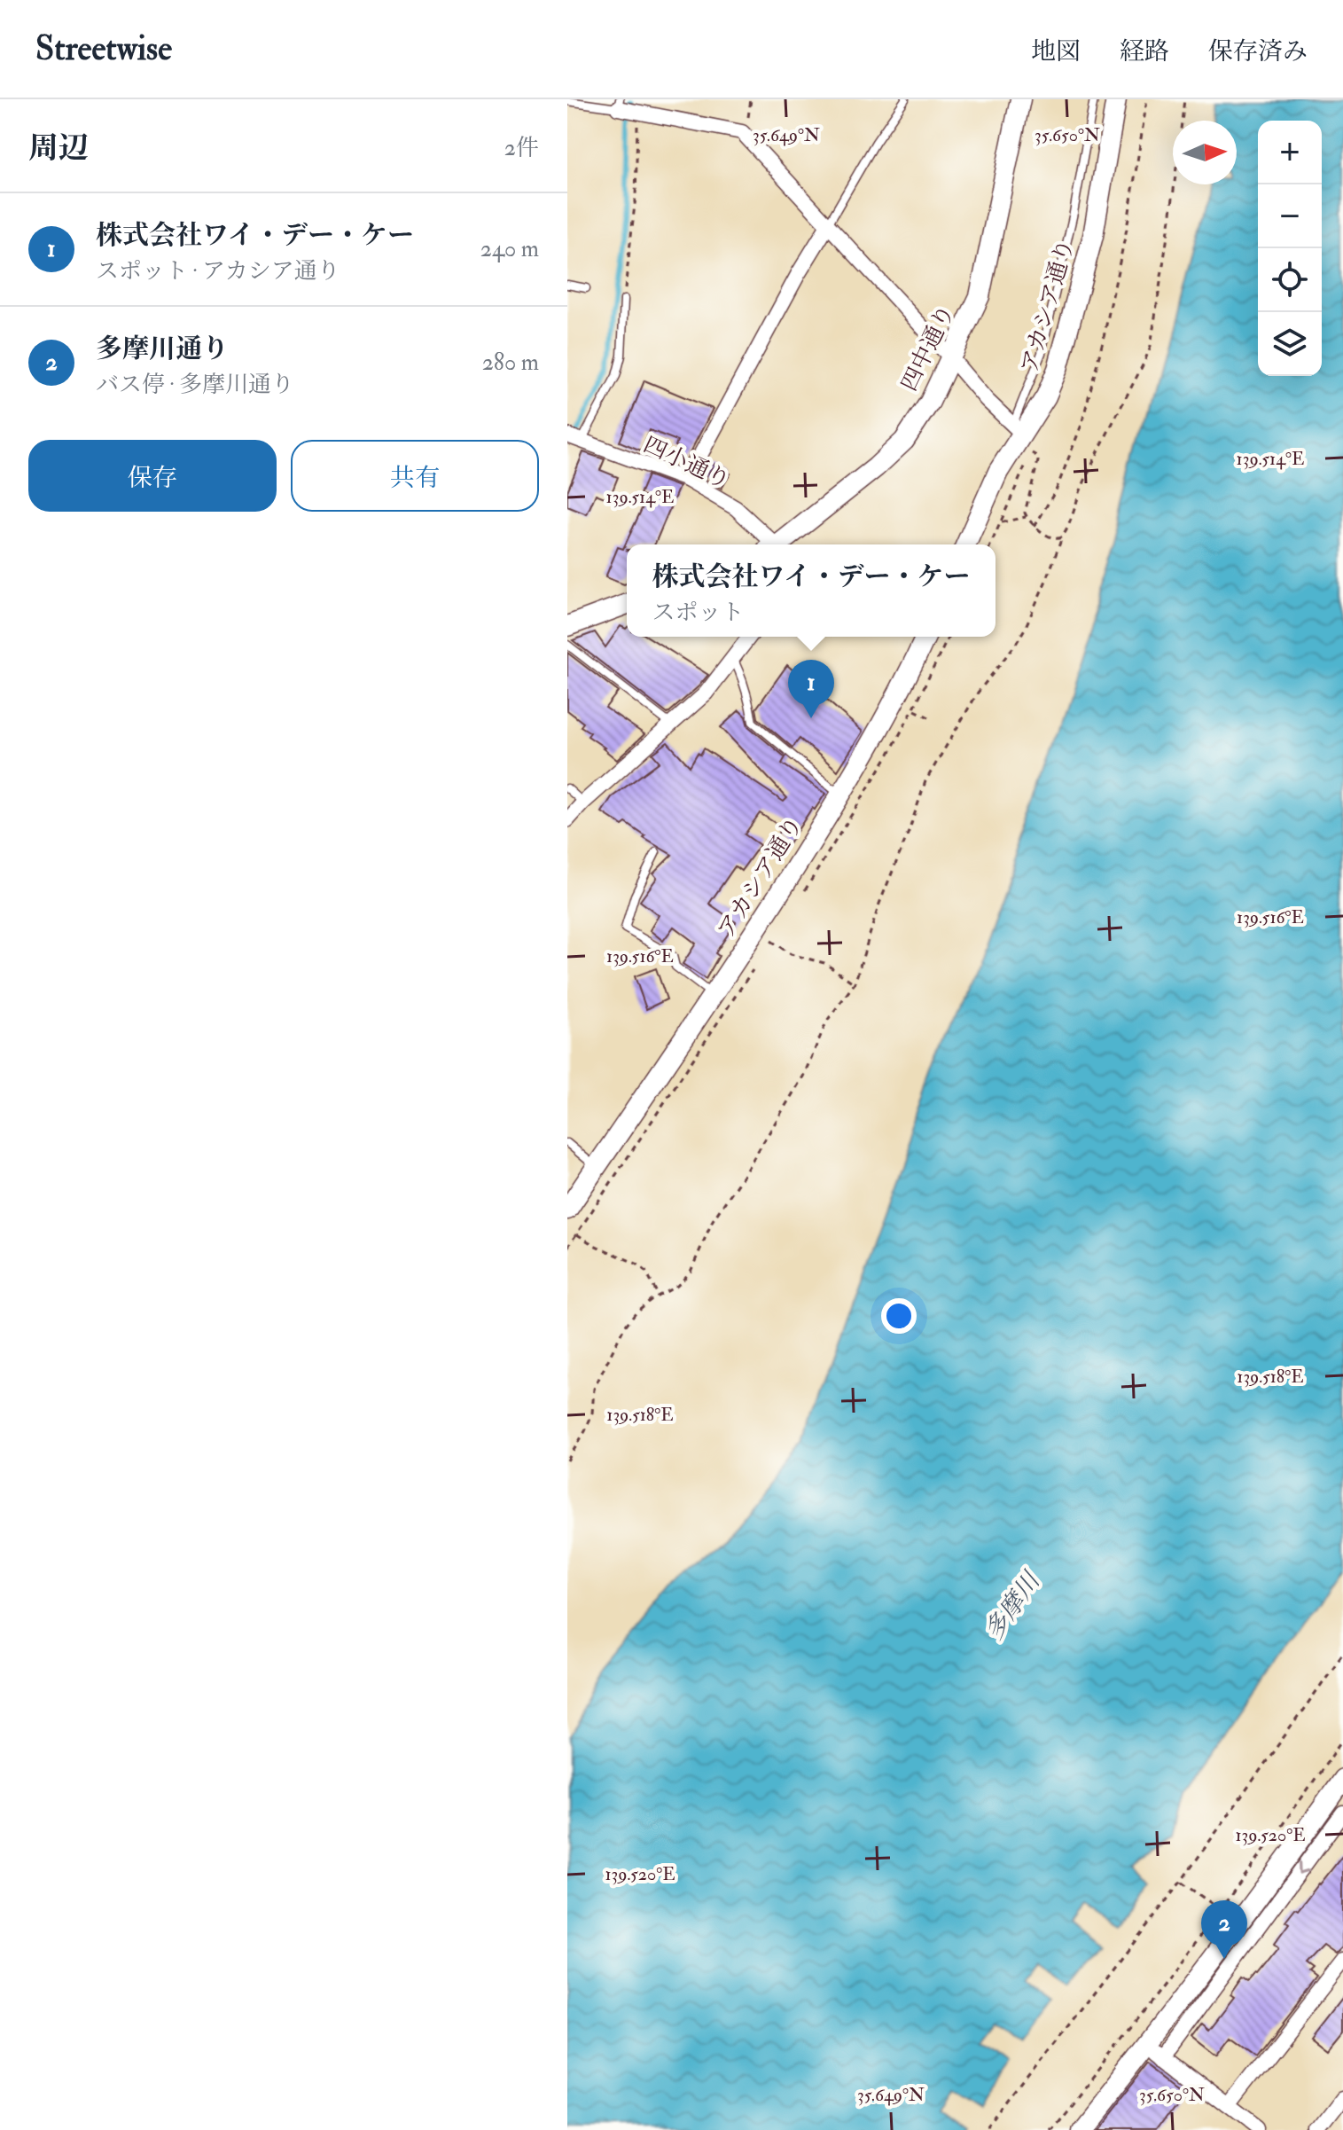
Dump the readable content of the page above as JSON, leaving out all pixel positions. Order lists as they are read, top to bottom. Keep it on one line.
{"streets":{"street":["アカシア通り","四中通り","四小通り"]},"water":["多摩川"],"north":"right","page":{"header":"Streetwise","nav":["地図","経路","保存済み"],"heading":["周辺","2件"],"map_buttons":["+","−"],"list":[{"mark":"1","name":"株式会社ワイ・デー・ケー","note":"スポット · アカシア通り","value":"240 m"},{"mark":"2","name":"多摩川通り","note":"バス停 · 多摩川通り","value":"280 m"}],"buttons":["保存","共有"],"popup":["株式会社ワイ・デー・ケー","スポット"],"pins":["1","2"]},"coordinates":["35.649°N","35.650°N","139.514°E","139.516°E","139.518°E","139.520°E"]}
